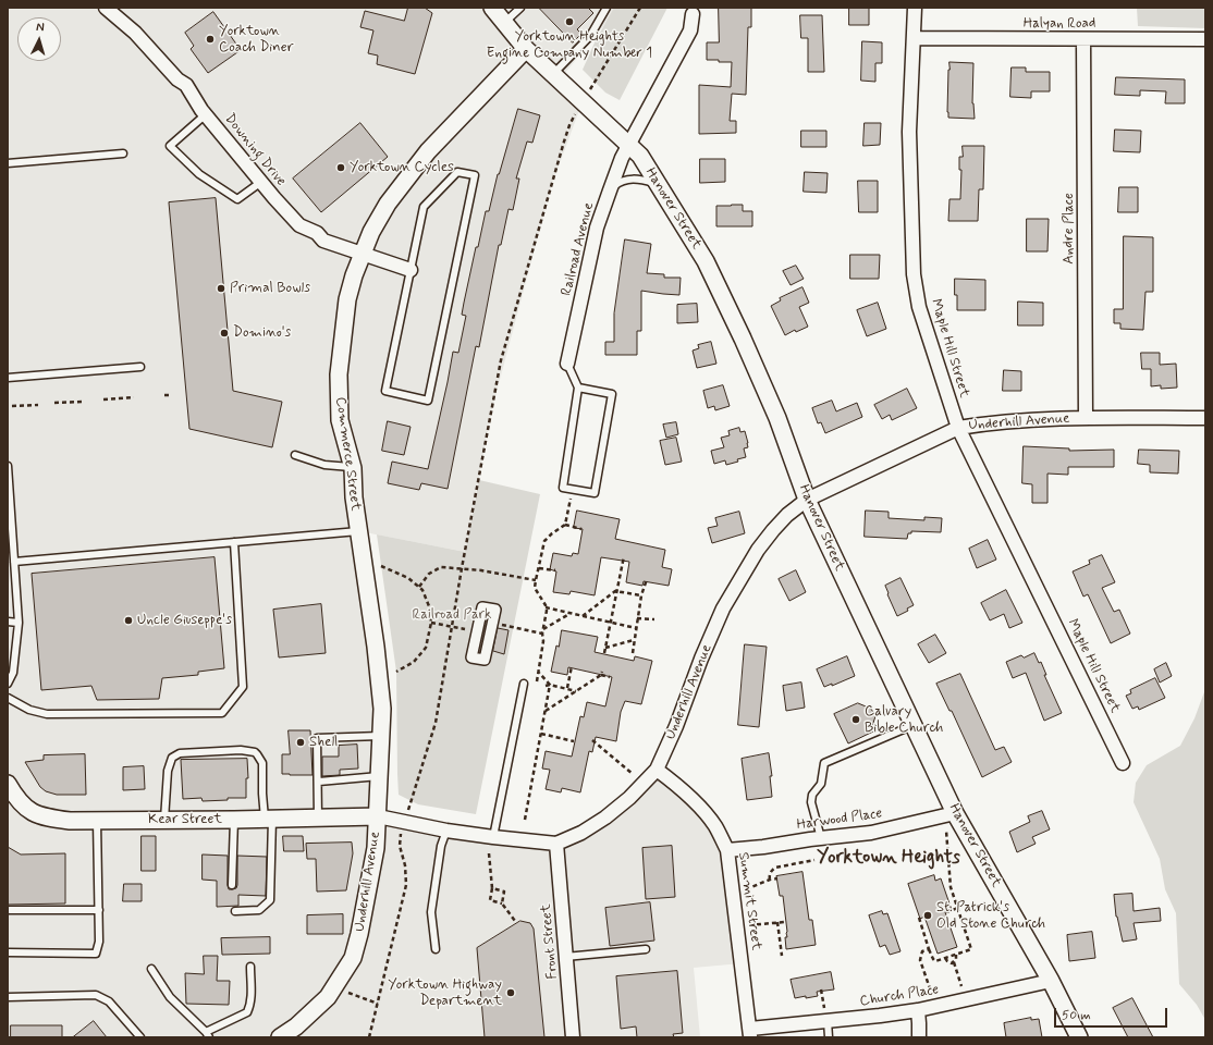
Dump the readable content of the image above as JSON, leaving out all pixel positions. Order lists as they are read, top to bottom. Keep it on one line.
{"streets":{"street":["Halyan Road","Downing Drive","Hanover Street","Andre Place","Railroad Avenue","Maple Hill Street","Underhill Avenue","Commerce Street","Kear Street","Harwood Place","Summit Street","Front Street","Church Place"]},"crossings":[["Halyan Road","Andre Place"],["Halyan Road","Maple Hill Street"],["Downing Drive","Commerce Street"],["Hanover Street","Railroad Avenue"],["Hanover Street","Underhill Avenue"],["Hanover Street","Commerce Street"],["Hanover Street","Harwood Place"],["Hanover Street","Church Place"],["Andre Place","Underhill Avenue"],["Maple Hill Street","Underhill Avenue"],["Underhill Avenue","Commerce Street"],["Underhill Avenue","Kear Street"],["Underhill Avenue","Summit Street"],["Underhill Avenue","Front Street"],["Commerce Street","Kear Street"],["Harwood Place","Summit Street"],["Summit Street","Church Place"]],"districts":["Yorktown Heights"],"parks":["Railroad Park"],"places":["Yorktown Heights Engine Company Number 1","Yorktown Coach Diner","Yorktown Cycles","Primal Bowls","Domino's","Uncle Giuseppe's","Calvary Bible Church","Shell","St. Patrick's Old Stone Church","Yorktown Highway Department"],"scale_bar":"50 m","north":"top"}
